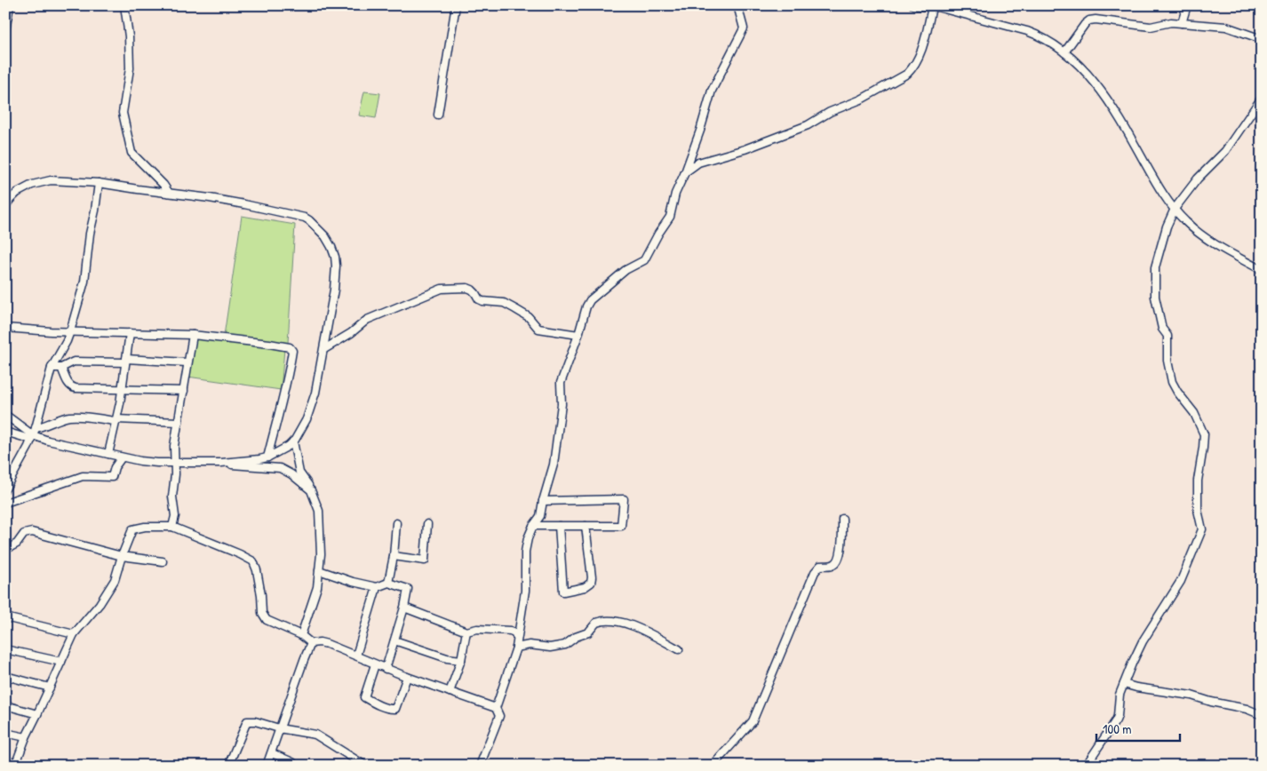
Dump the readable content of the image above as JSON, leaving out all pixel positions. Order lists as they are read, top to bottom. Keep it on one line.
{"scale_bar":"100 m"}
